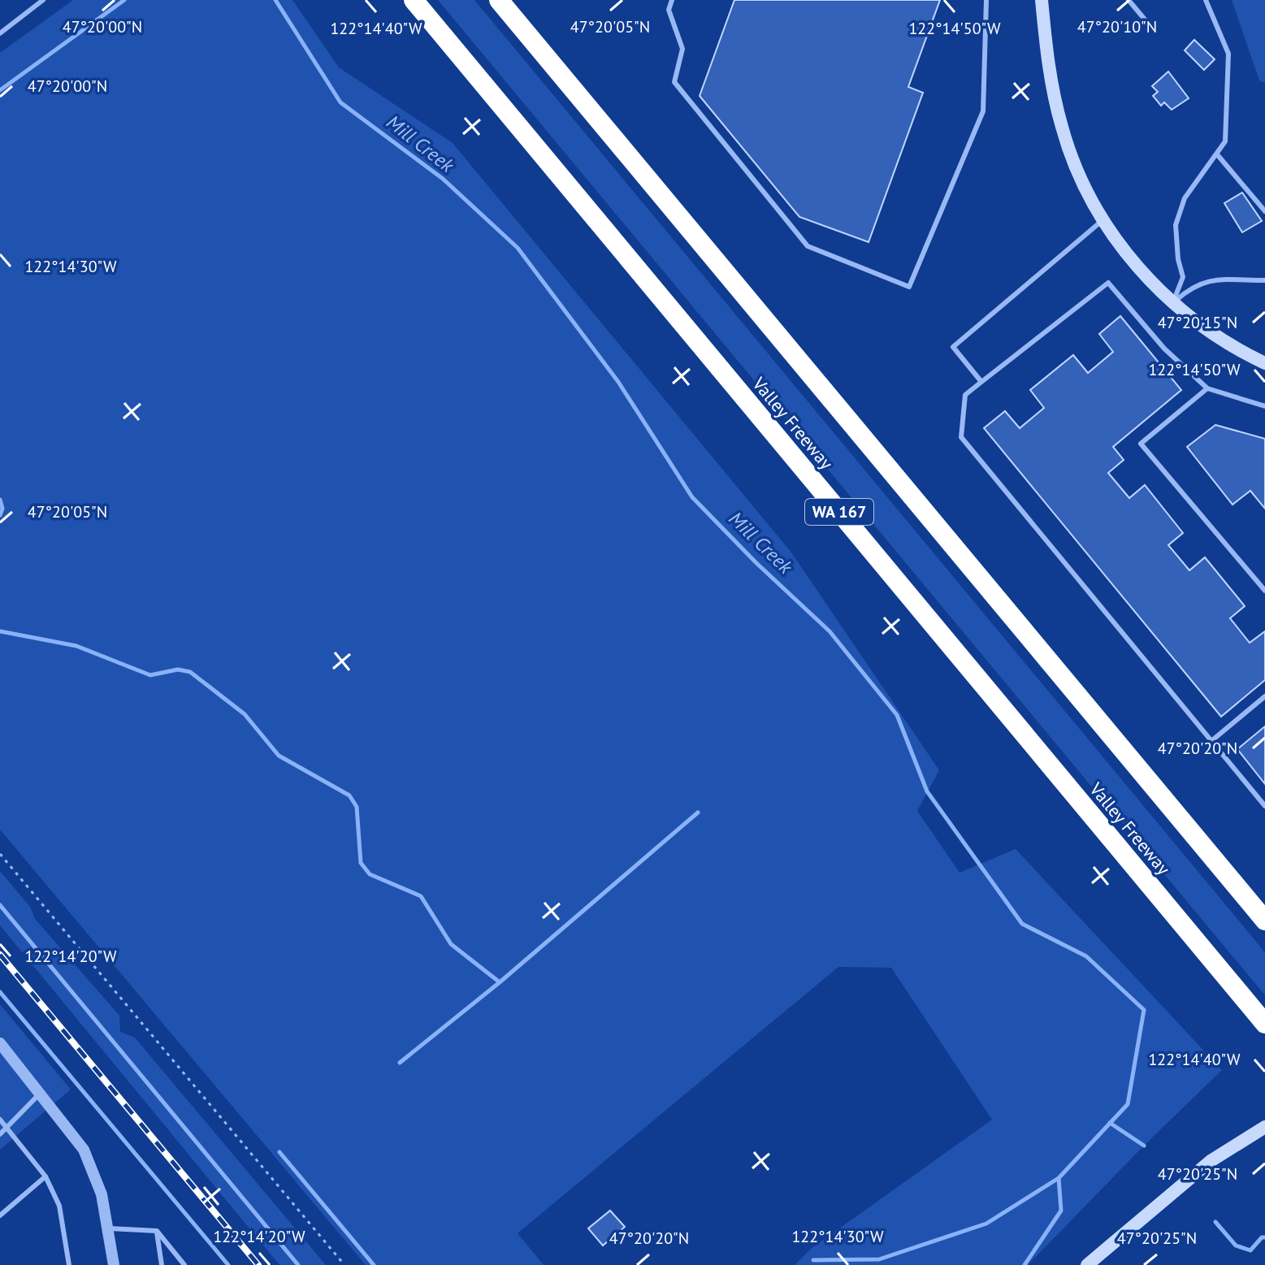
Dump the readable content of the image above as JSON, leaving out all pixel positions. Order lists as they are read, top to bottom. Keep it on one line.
{"streets":{"highway":["Valley Freeway","WA 167"]},"water":["Mill Creek"],"coordinates":["47°20'00\"N","47°20'05\"N","47°20'10\"N","122°14'40\"W","122°14'50\"W","122°14'30\"W","47°20'15\"N","47°20'20\"N","122°14'20\"W","47°20'25\"N"]}
